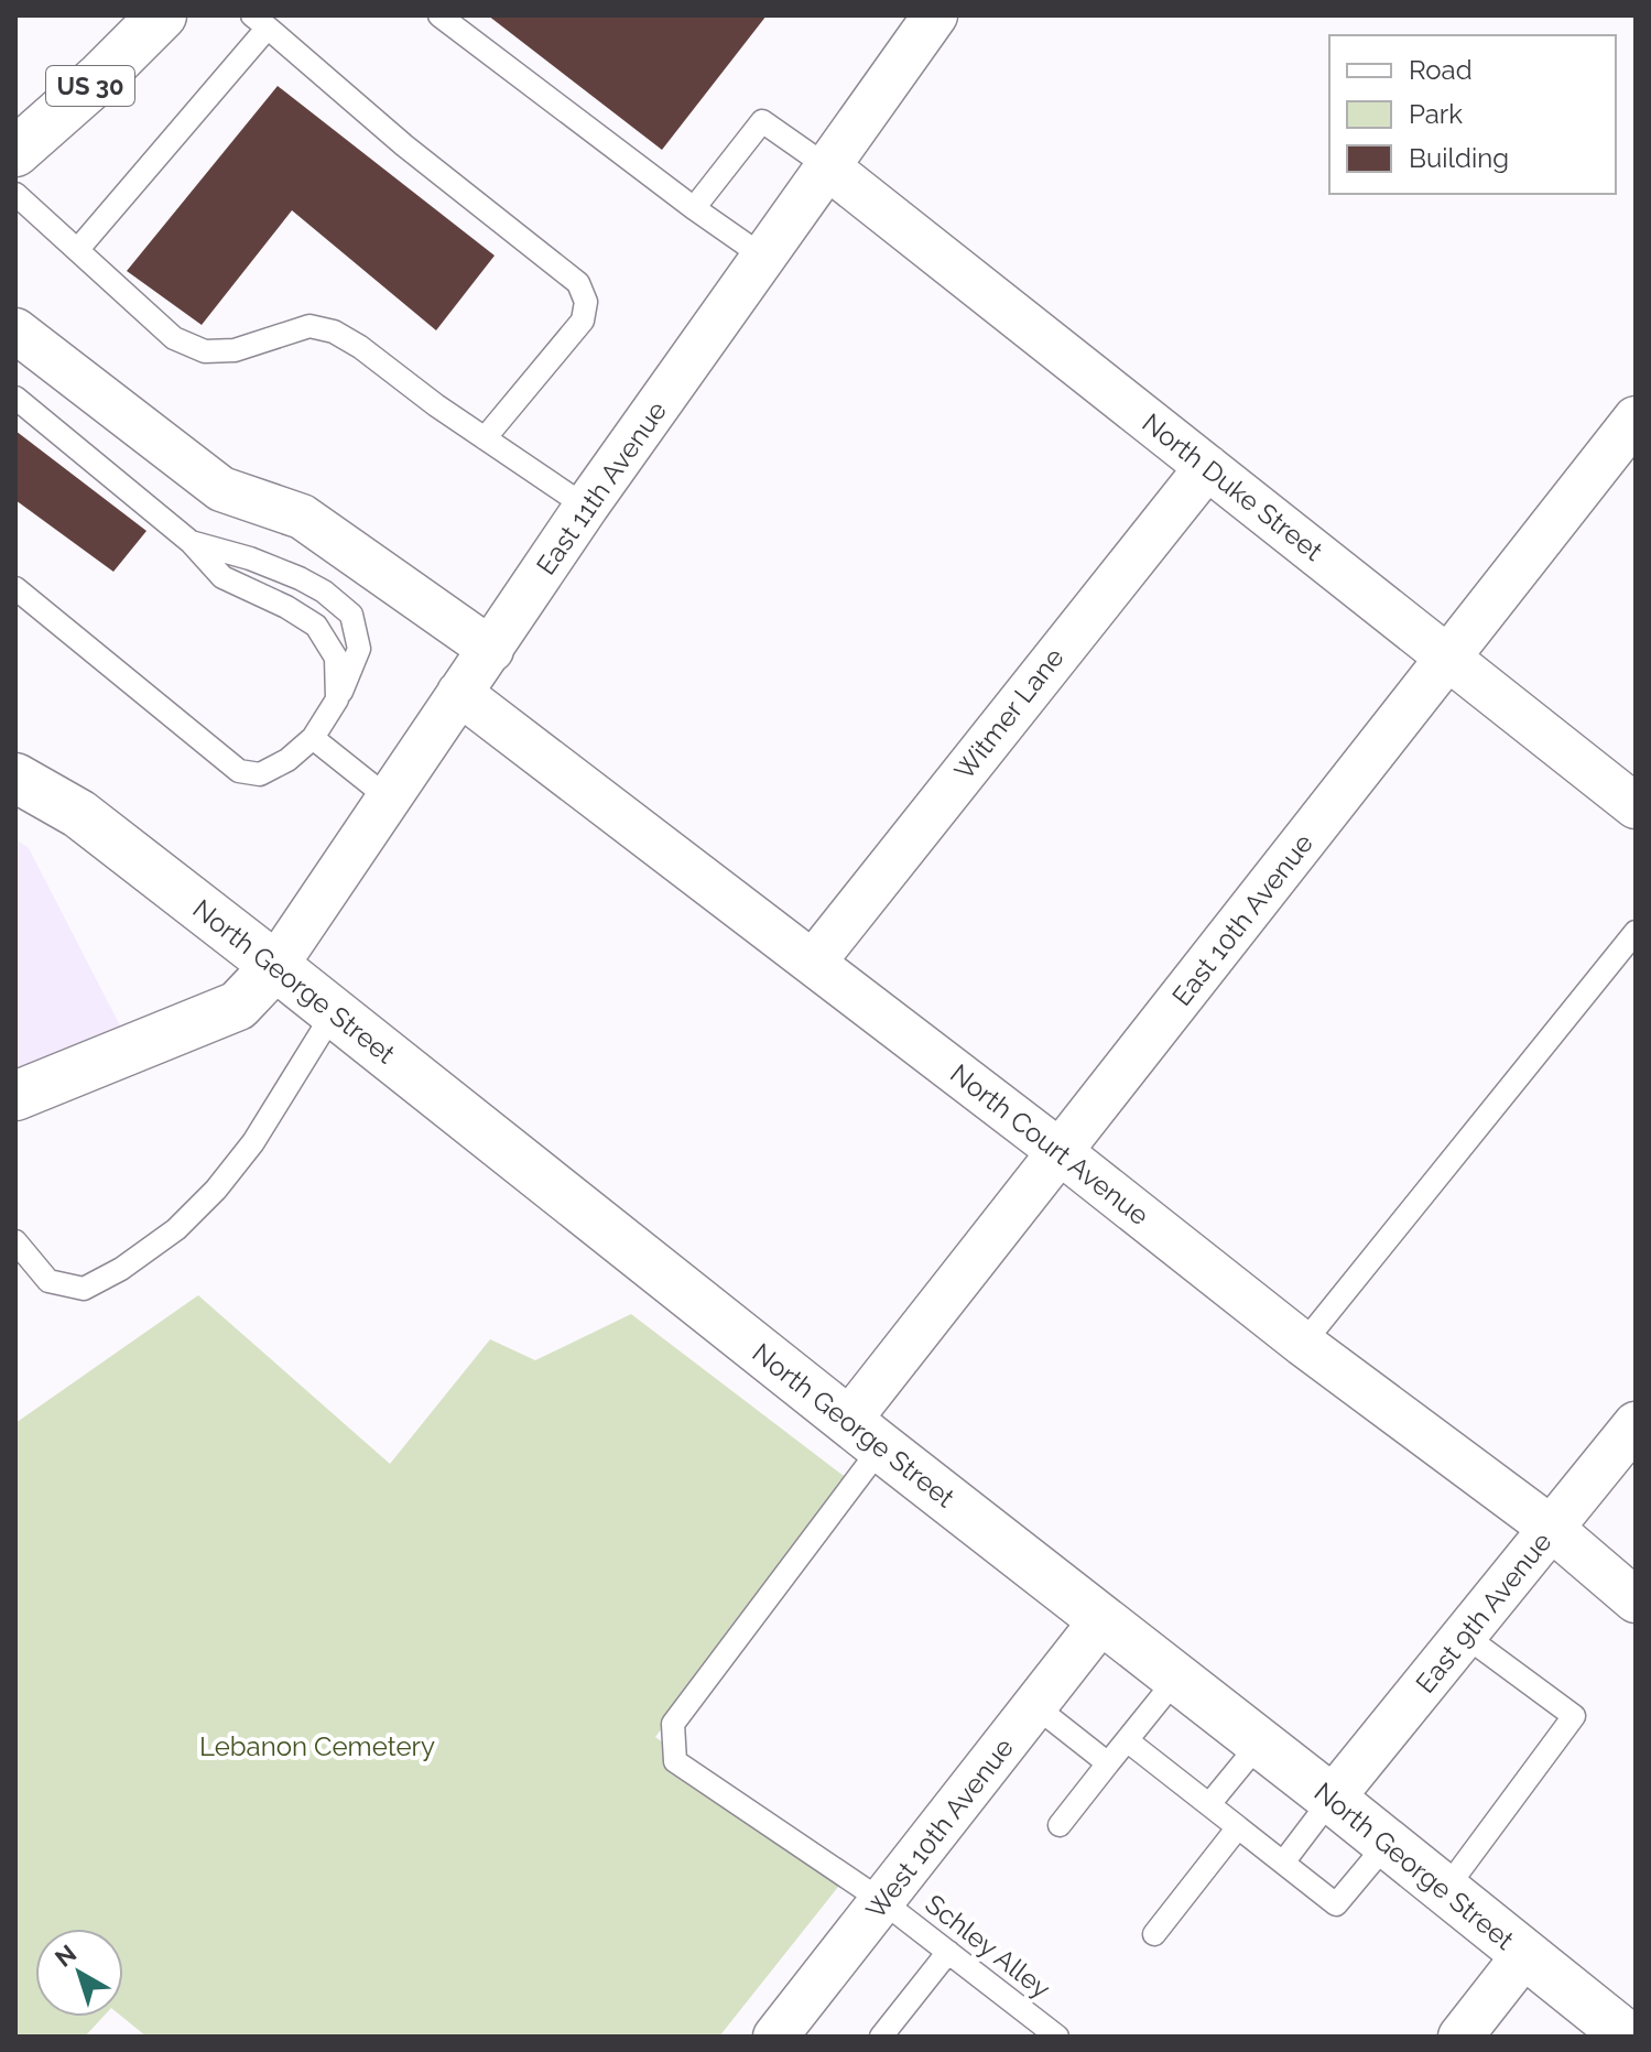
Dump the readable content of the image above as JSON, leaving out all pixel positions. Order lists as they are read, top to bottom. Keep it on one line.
{"streets":{"main road":["US 30","North George Street"],"street":["North Duke Street","East 11th Avenue","Witmer Lane","East 10th Avenue","North Court Avenue","East 9th Avenue","West 10th Avenue"],"lane":["Schley Alley"]},"crossings":[["North Duke Street","East 11th Avenue"],["North Duke Street","Witmer Lane"],["North Duke Street","East 10th Avenue"],["East 11th Avenue","North George Street"],["East 11th Avenue","North Court Avenue"],["Witmer Lane","North Court Avenue"],["East 10th Avenue","North George Street"],["East 10th Avenue","North Court Avenue"],["East 10th Avenue","Schley Alley"],["North George Street","East 9th Avenue"],["North George Street","West 10th Avenue"],["North George Street","Schley Alley"],["North Court Avenue","East 9th Avenue"],["West 10th Avenue","Schley Alley"]],"parks":["Lebanon Cemetery"],"legend":["Road","Park","Building"],"north":"top left"}
